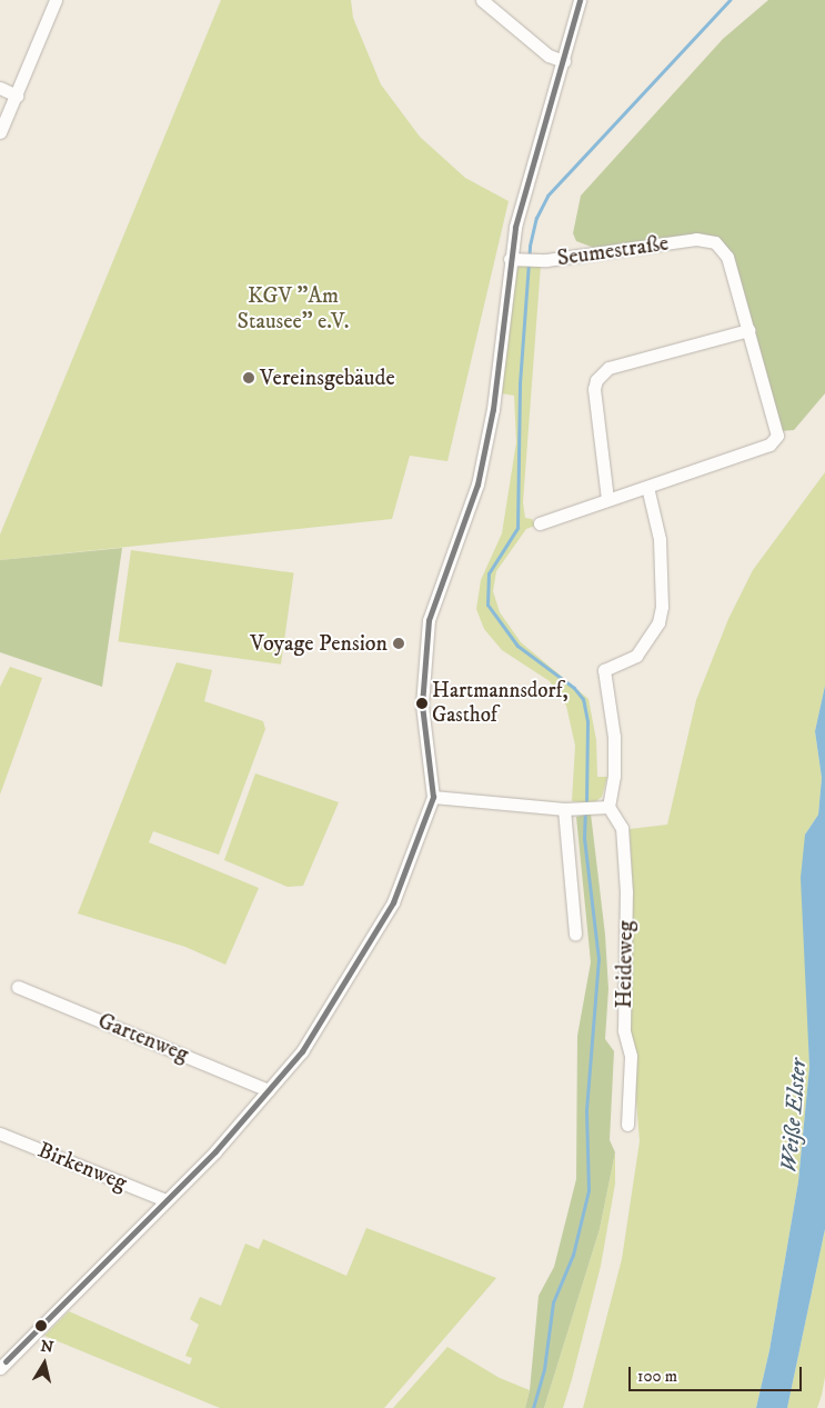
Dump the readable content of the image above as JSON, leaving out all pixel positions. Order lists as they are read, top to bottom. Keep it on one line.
{"streets":{"street":["Seumestraße","Heideweg","Gartenweg","Birkenweg"]},"water":["Weiße Elster"],"parks":["KGV \"Am Stausee\" e.V."],"places":["Vereinsgebäude","Voyage Pension","Hartmannsdorf, Gasthof"],"scale_bar":"100 m","north":"top"}
